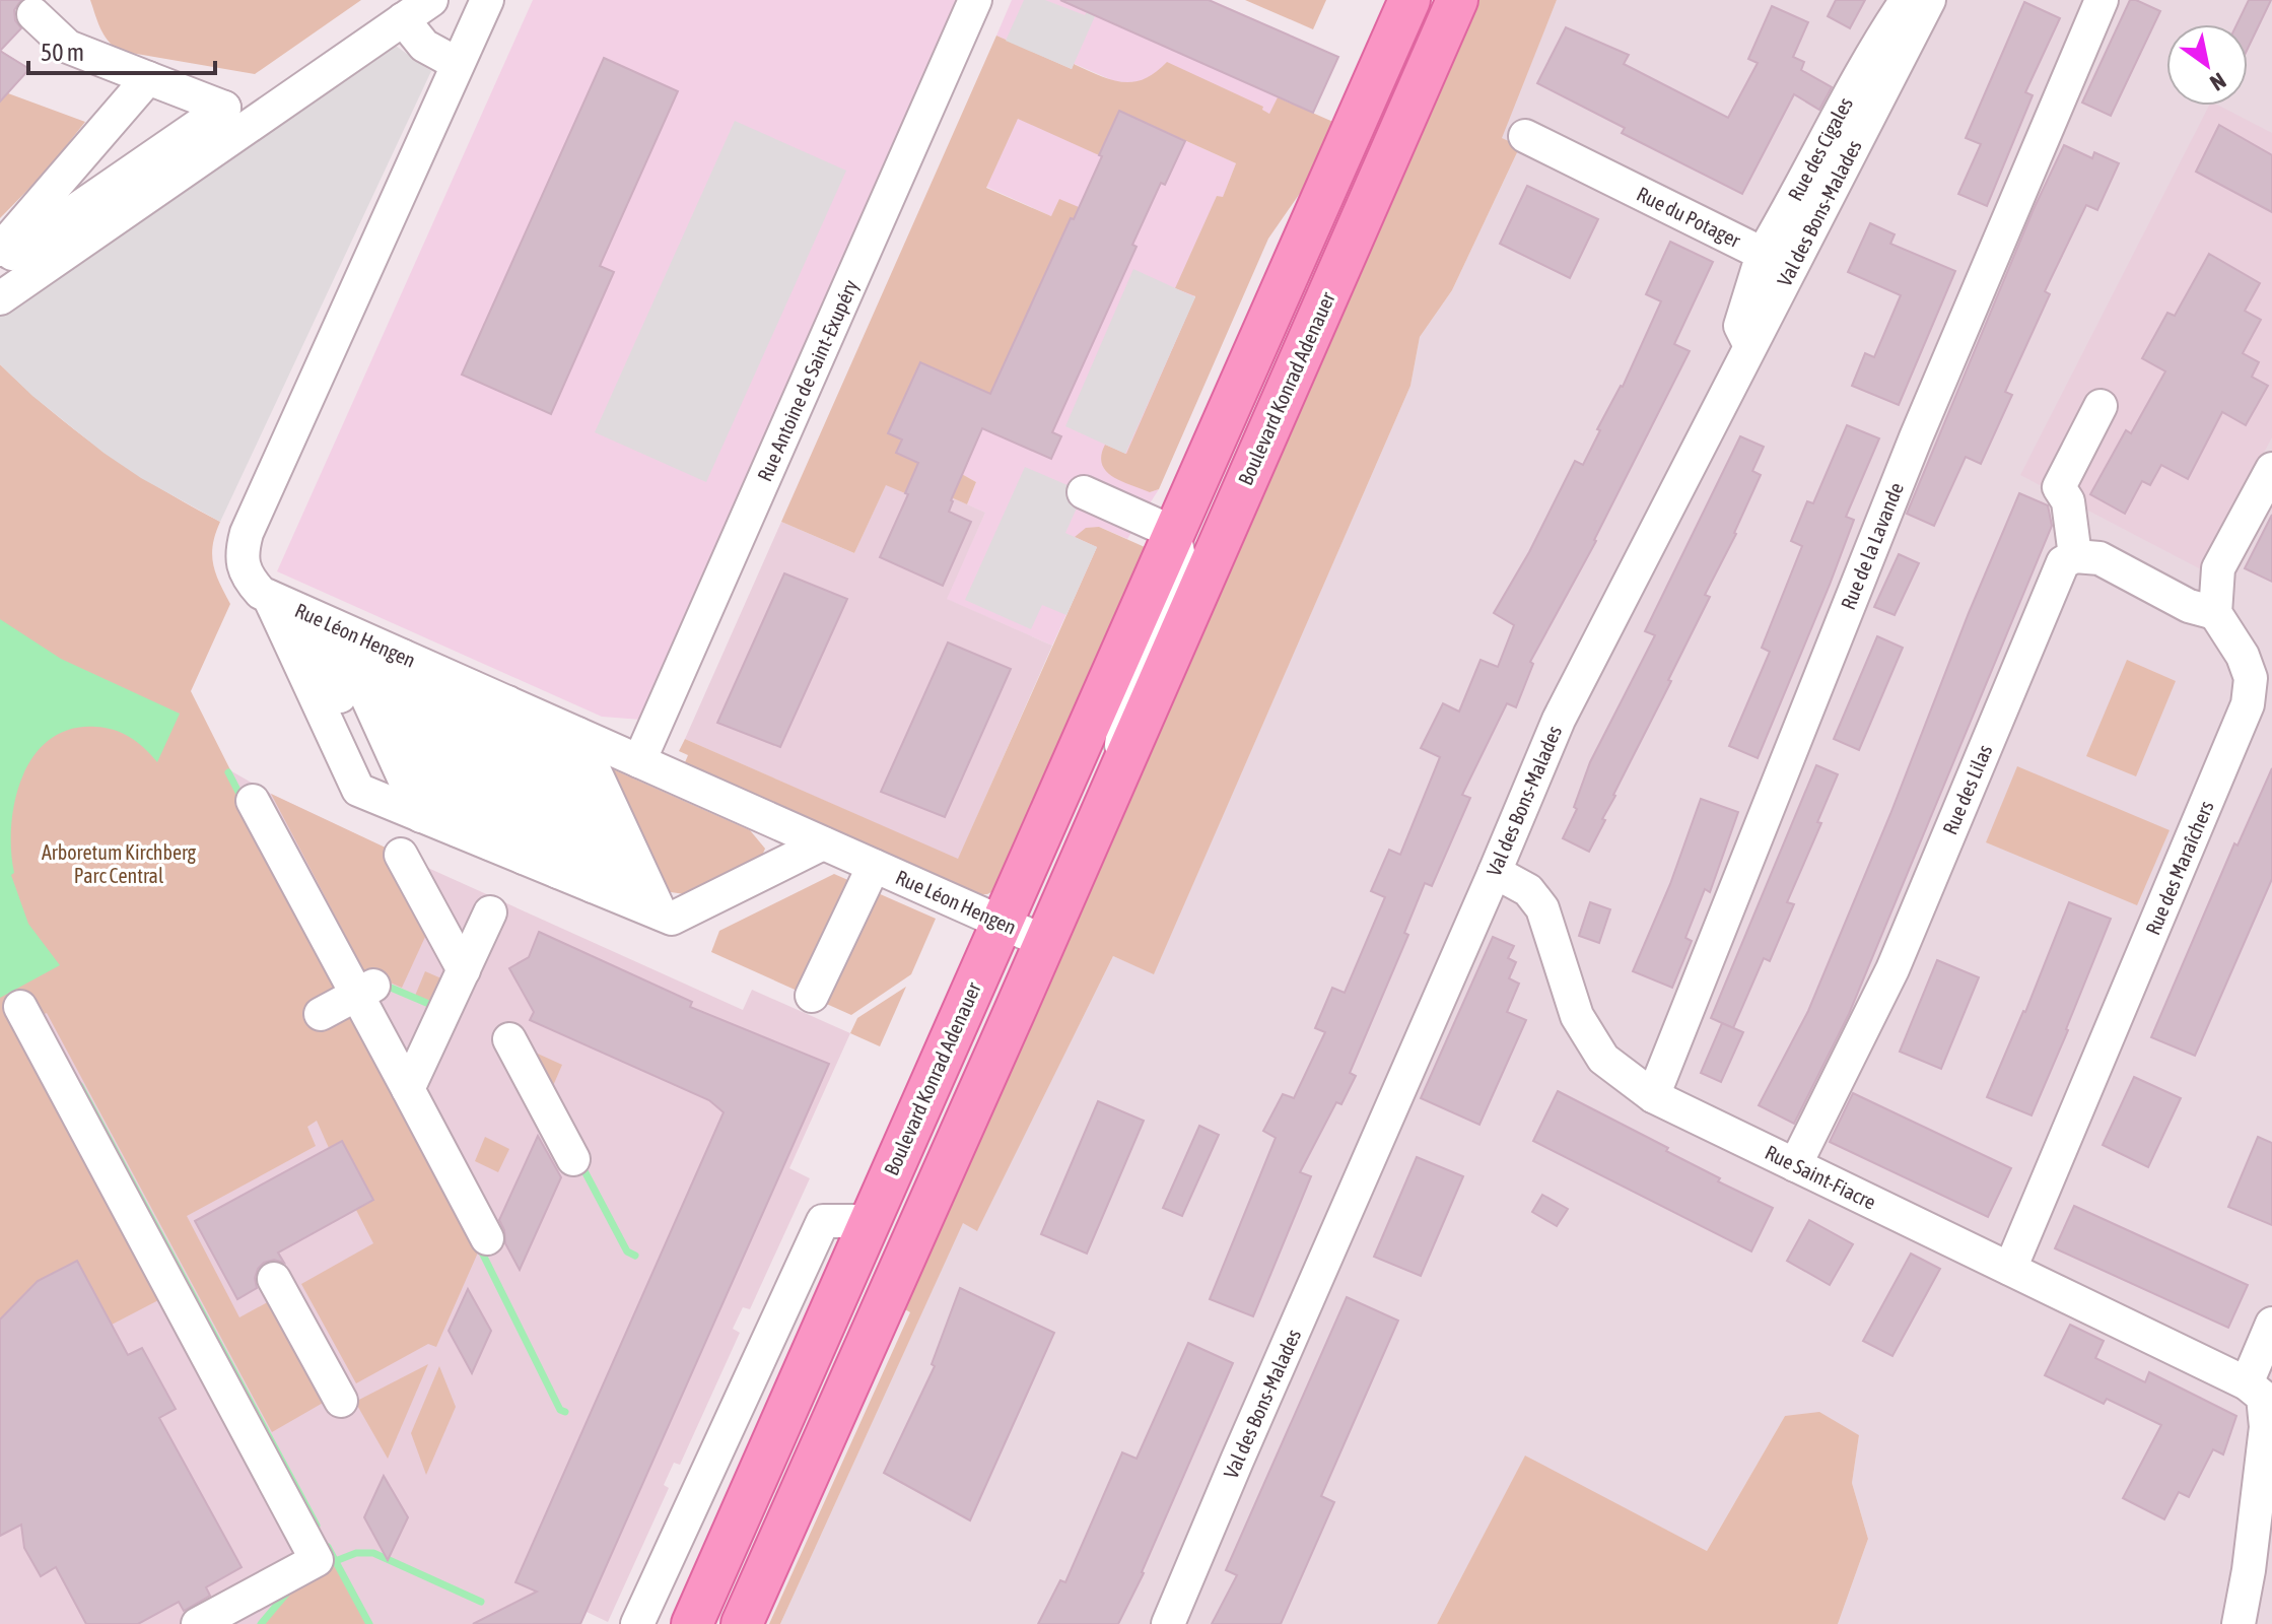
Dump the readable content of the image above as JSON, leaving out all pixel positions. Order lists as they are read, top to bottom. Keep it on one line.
{"streets":{"main road":["Boulevard Konrad Adenauer"],"street":["Rue des Cigales","Val des Bons-Malades","Rue du Potager","Rue Antoine de Saint-Exupéry","Rue de la Lavande","Rue Léon Hengen","Rue des Lilas","Rue des Maraîchers","Rue Saint-Fiacre"]},"crossings":[["Rue des Cigales","Rue du Potager"],["Val des Bons-Malades","Rue du Potager"],["Val des Bons-Malades","Rue Saint-Fiacre"],["Rue Antoine de Saint-Exupéry","Rue Léon Hengen"],["Boulevard Konrad Adenauer","Rue Léon Hengen"],["Rue de la Lavande","Rue Saint-Fiacre"],["Rue des Lilas","Rue Saint-Fiacre"],["Rue des Maraîchers","Rue Saint-Fiacre"]],"parks":["Arboretum Kirchberg Parc Central"],"scale_bar":"50 m","north":"bottom right"}
